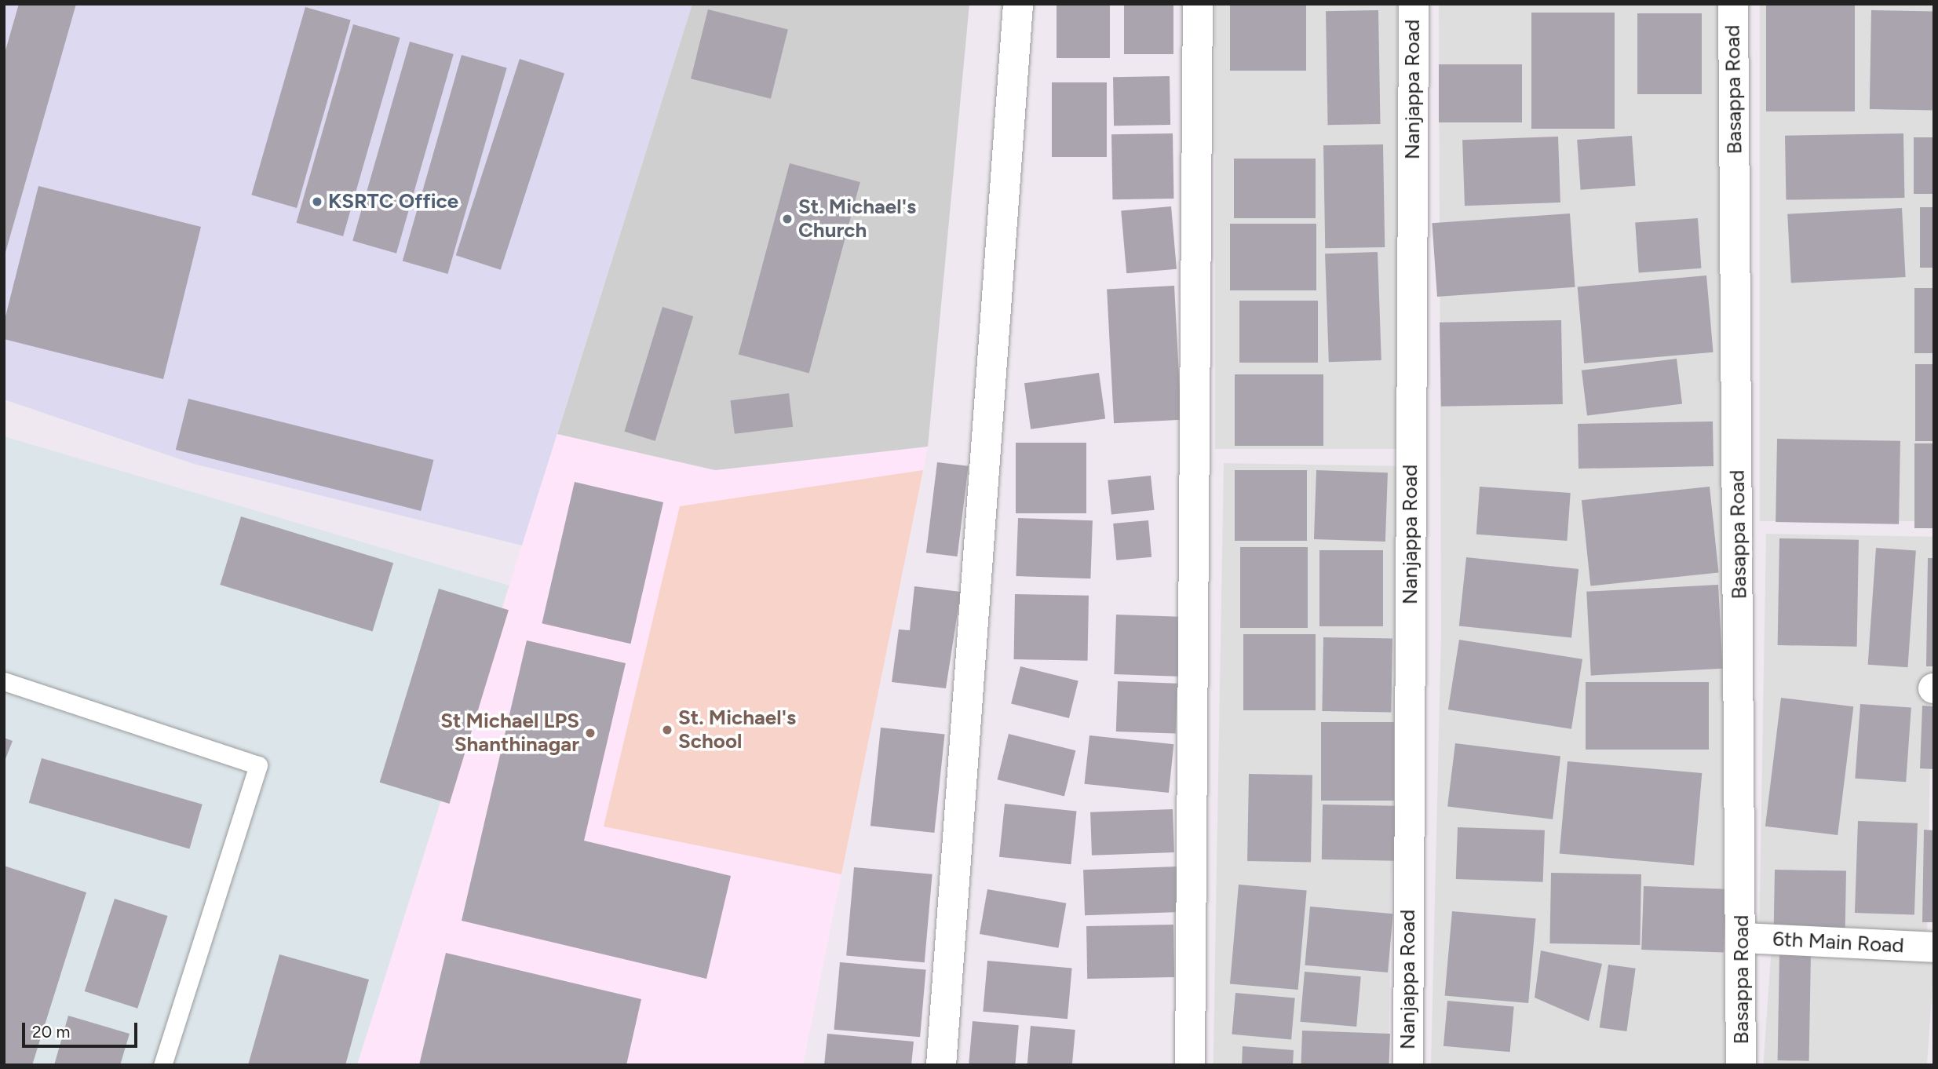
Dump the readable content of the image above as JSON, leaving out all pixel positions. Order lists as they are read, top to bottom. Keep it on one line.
{"streets":{"street":["Nanjappa Road","Basappa Road","6th Main Road"]},"crossings":[["Basappa Road","6th Main Road"]],"places":["KSRTC Office","St. Michael's Church","St. Michael's School","St Michael LPS Shanthinagar"],"scale_bar":"20 m"}
